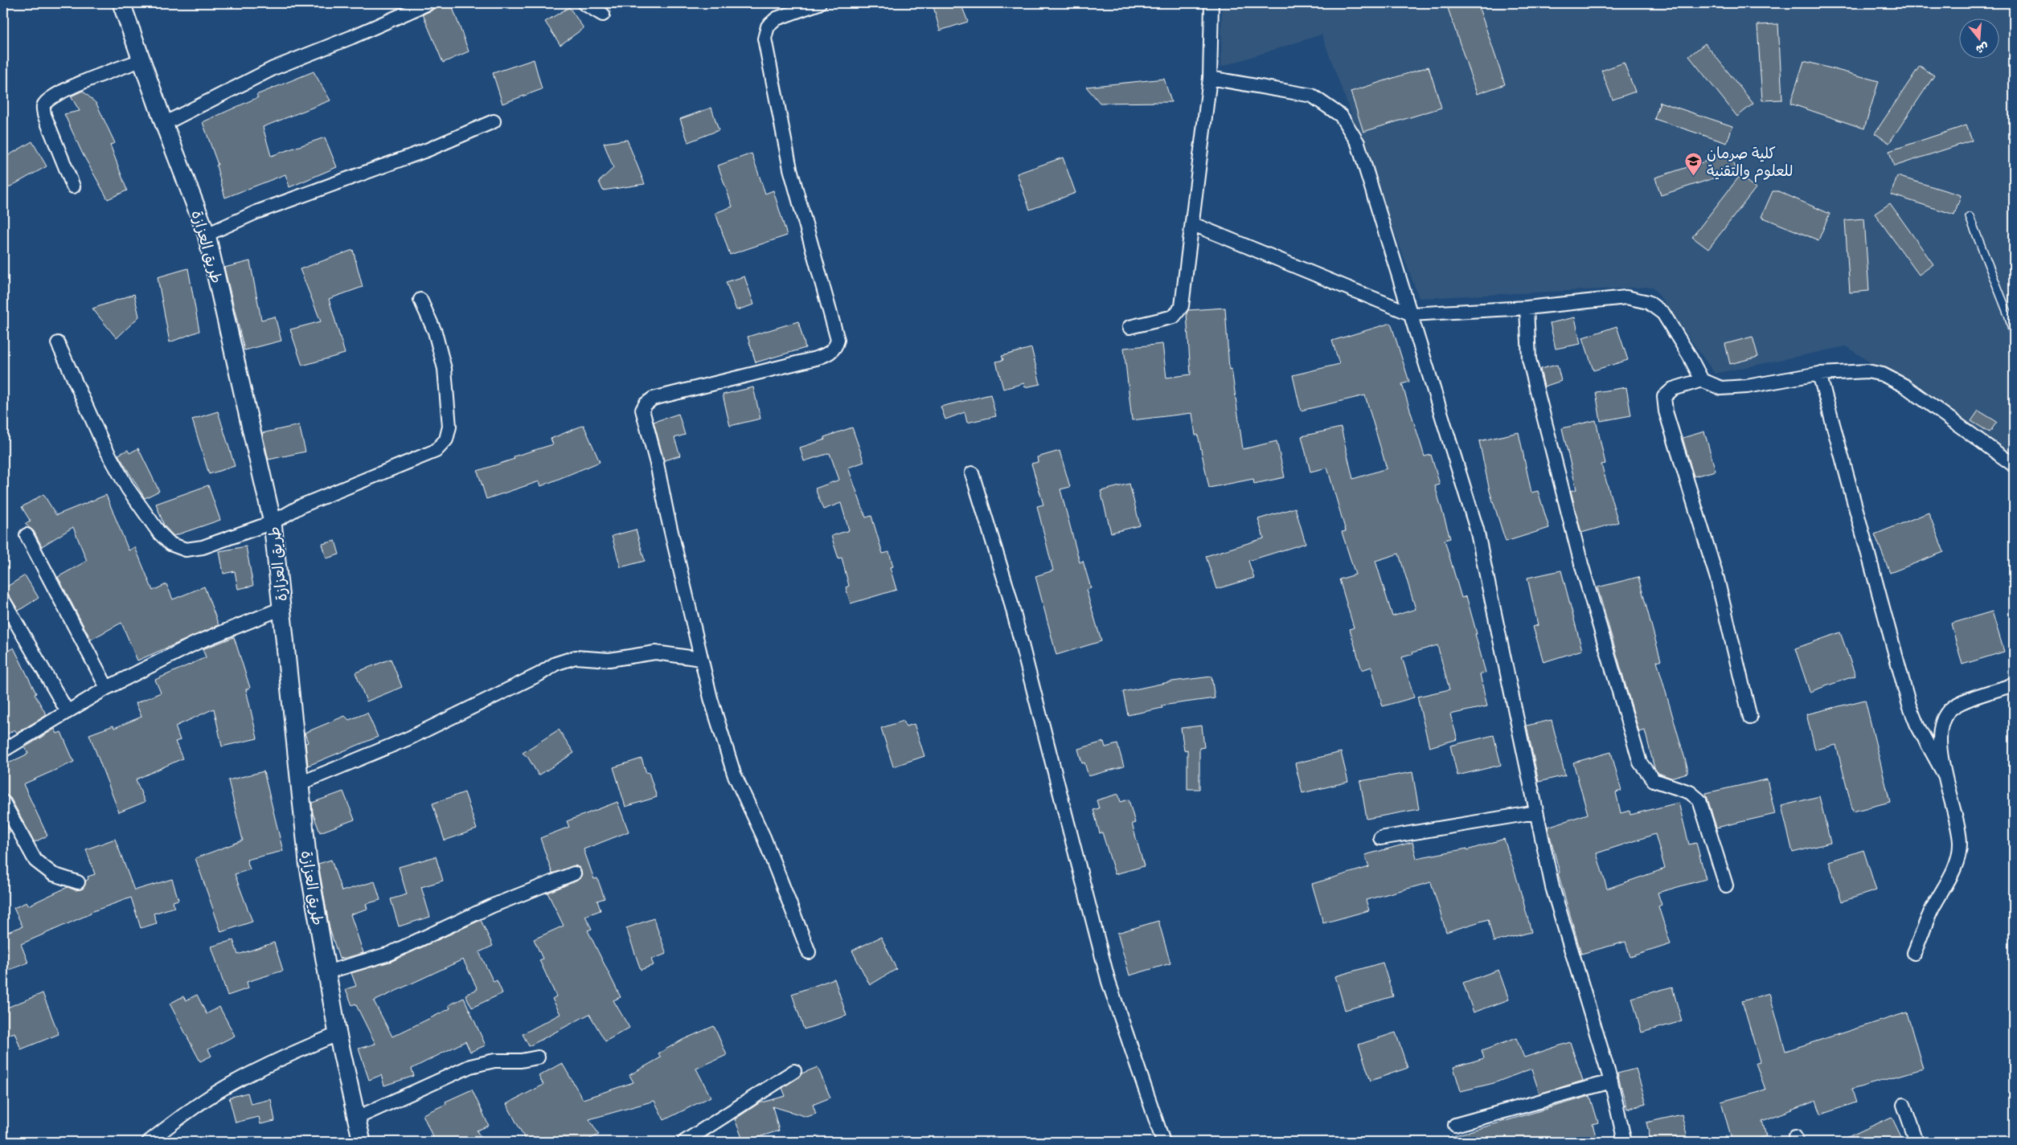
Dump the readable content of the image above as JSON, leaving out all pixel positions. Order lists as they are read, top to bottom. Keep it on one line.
{"streets":{"street":["طريق العزازة"]},"places":{"school or university":["كلية صرمان للعلوم والتقنية"]},"north":"bottom"}
